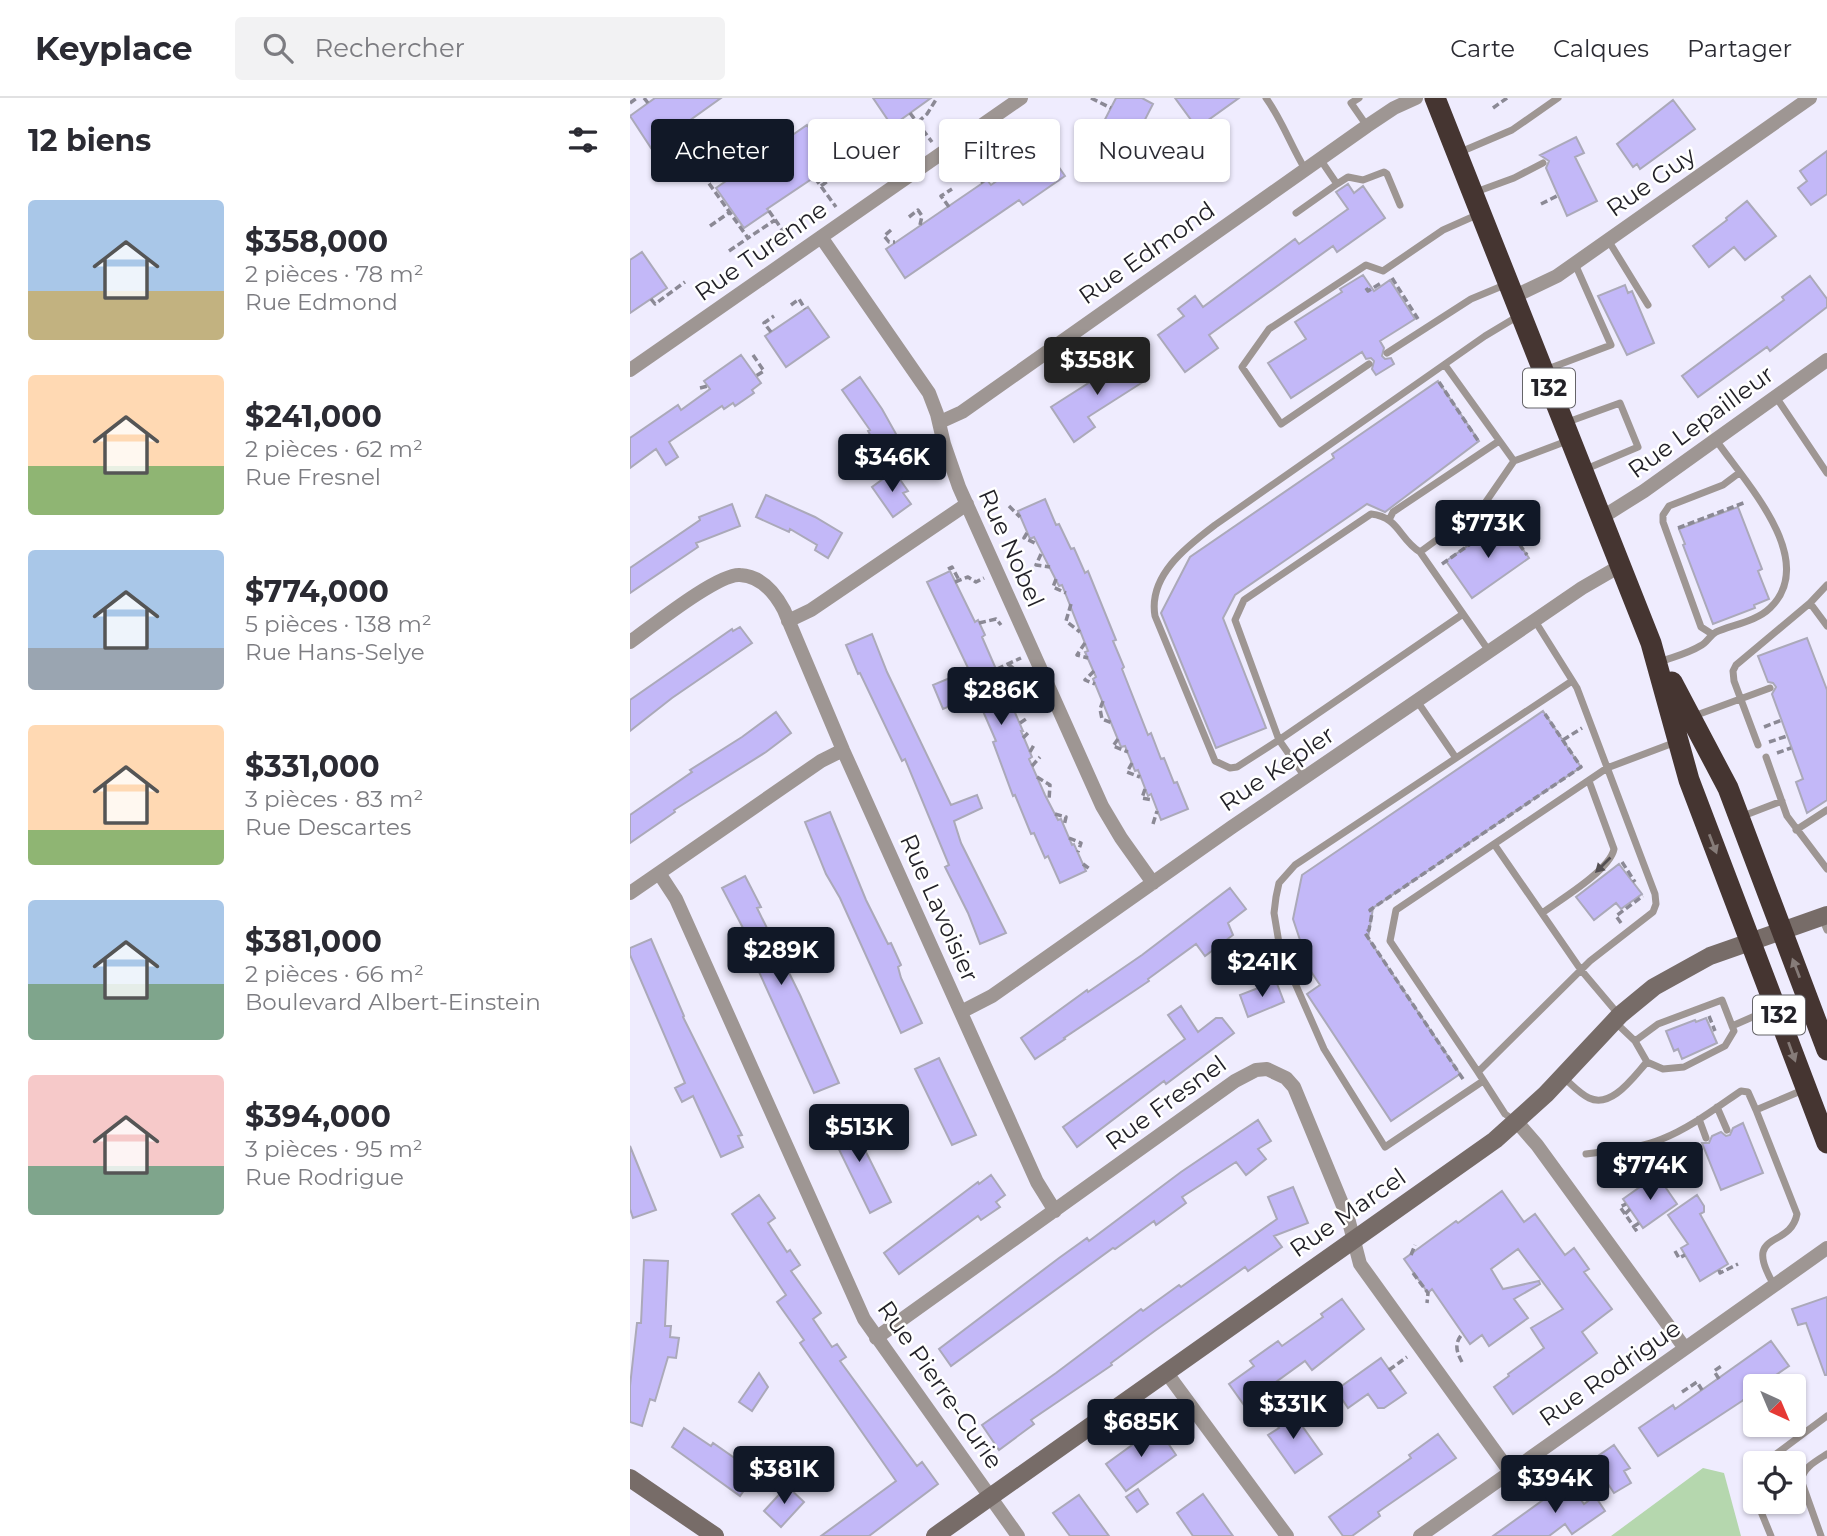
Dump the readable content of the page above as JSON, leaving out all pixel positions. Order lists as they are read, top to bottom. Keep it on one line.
{"streets":{"highway":["132"],"street":["Rue Guy","Rue Turenne","Rue Edmond","Rue Lepailleur","Rue Nobel","Rue Kepler","Rue Lavoisier","Rue Fresnel","Rue Marcel","Rue Rodrigue","Rue Pierre-Curie"]},"crossings":[["Rue Guy","132"],["Rue Turenne","Rue Nobel"],["Rue Edmond","Rue Nobel"],["132","Rue Lepailleur"],["132","Rue Kepler"],["132","Rue Marcel"],["Rue Nobel","Rue Kepler"],["Rue Kepler","Rue Lavoisier"],["Rue Lavoisier","Rue Fresnel"],["Rue Fresnel","Rue Marcel"],["Rue Fresnel","Rue Rodrigue"],["Rue Fresnel","Rue Pierre-Curie"],["Rue Marcel","Rue Pierre-Curie"]],"north":"bottom right","page":{"header":"Keyplace","search":"Rechercher","nav":["Carte","Calques","Partager"],"heading":"12 biens","chip":["Acheter","Louer","Filtres","Nouveau"],"list":[{"name":"$358,000","note":"2 pièces · 78 m² · Rue Edmond"},{"name":"$241,000","note":"2 pièces · 62 m² · Rue Fresnel"},{"name":"$774,000","note":"5 pièces · 138 m² · Rue Hans-Selye"},{"name":"$331,000","note":"3 pièces · 83 m² · Rue Descartes"},{"name":"$381,000","note":"2 pièces · 66 m² · Boulevard Albert-Einstein"},{"name":"$394,000","note":"3 pièces · 95 m² · Rue Rodrigue"}],"price":["$358K","$346K","$773K","$286K","$289K","$241K","$513K","$774K","$331K","$685K","$381K","$394K"]}}
